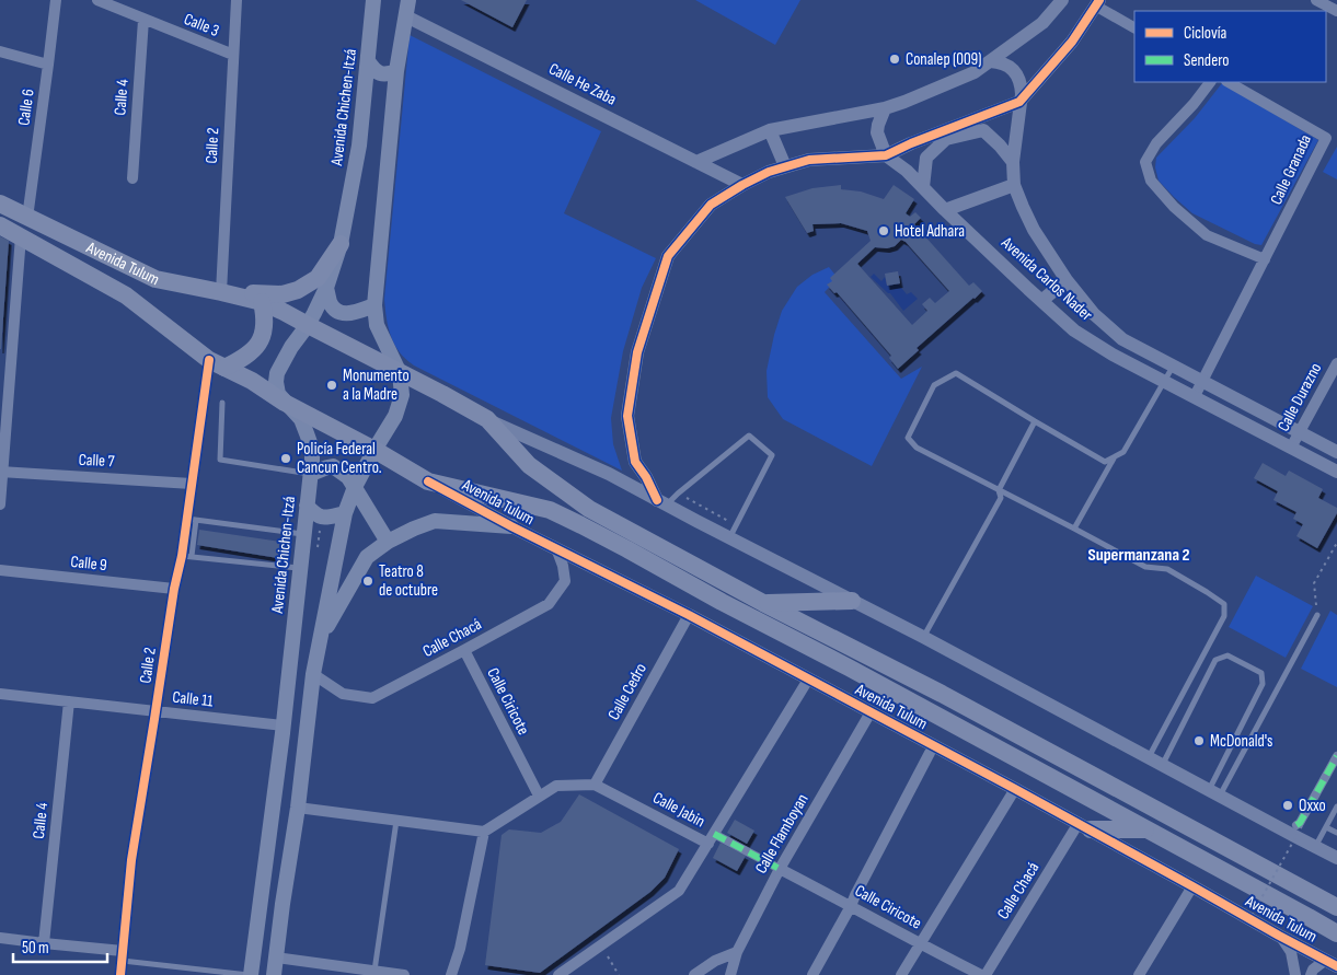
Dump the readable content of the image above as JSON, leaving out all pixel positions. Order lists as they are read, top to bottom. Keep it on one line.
{"streets":{"main road":["Avenida Chichen-Itzá","Avenida Tulum"],"street":["Calle 3","Calle He Zaba","Calle 4","Calle 6","Calle 2","Calle Granada","Avenida Carlos Nader","Calle Durazno","Calle 7","Calle 9","Calle Chacá","Calle Cedro","Calle 11","Calle Ciricote","Calle Jabin","Calle Flamboyan"]},"crossings":[["Calle 3","Calle 4"],["Calle 3","Calle 2"],["Calle 4","Calle 11"],["Calle 6","Avenida Tulum"],["Avenida Chichen-Itzá","Avenida Tulum"],["Avenida Chichen-Itzá","Calle 11"],["Calle 2","Avenida Tulum"],["Calle 2","Calle 7"],["Calle 2","Calle 9"],["Calle 2","Calle 11"],["Calle Granada","Avenida Carlos Nader"],["Avenida Tulum","Calle Chacá"],["Avenida Tulum","Calle Cedro"],["Avenida Tulum","Calle Flamboyan"],["Avenida Carlos Nader","Calle Durazno"],["Calle Chacá","Calle Ciricote"],["Calle Cedro","Calle Jabin"],["Calle Ciricote","Calle Jabin"],["Calle Ciricote","Calle Flamboyan"]],"districts":["Supermanzana 2"],"places":["Conalep (009)","Hotel Adhara","Monumento a la Madre","Policía Federal Cancun Centro.","Teatro 8 de octubre","McDonald's","Oxxo"],"legend":["Ciclovía","Sendero"],"scale_bar":"50 m"}
